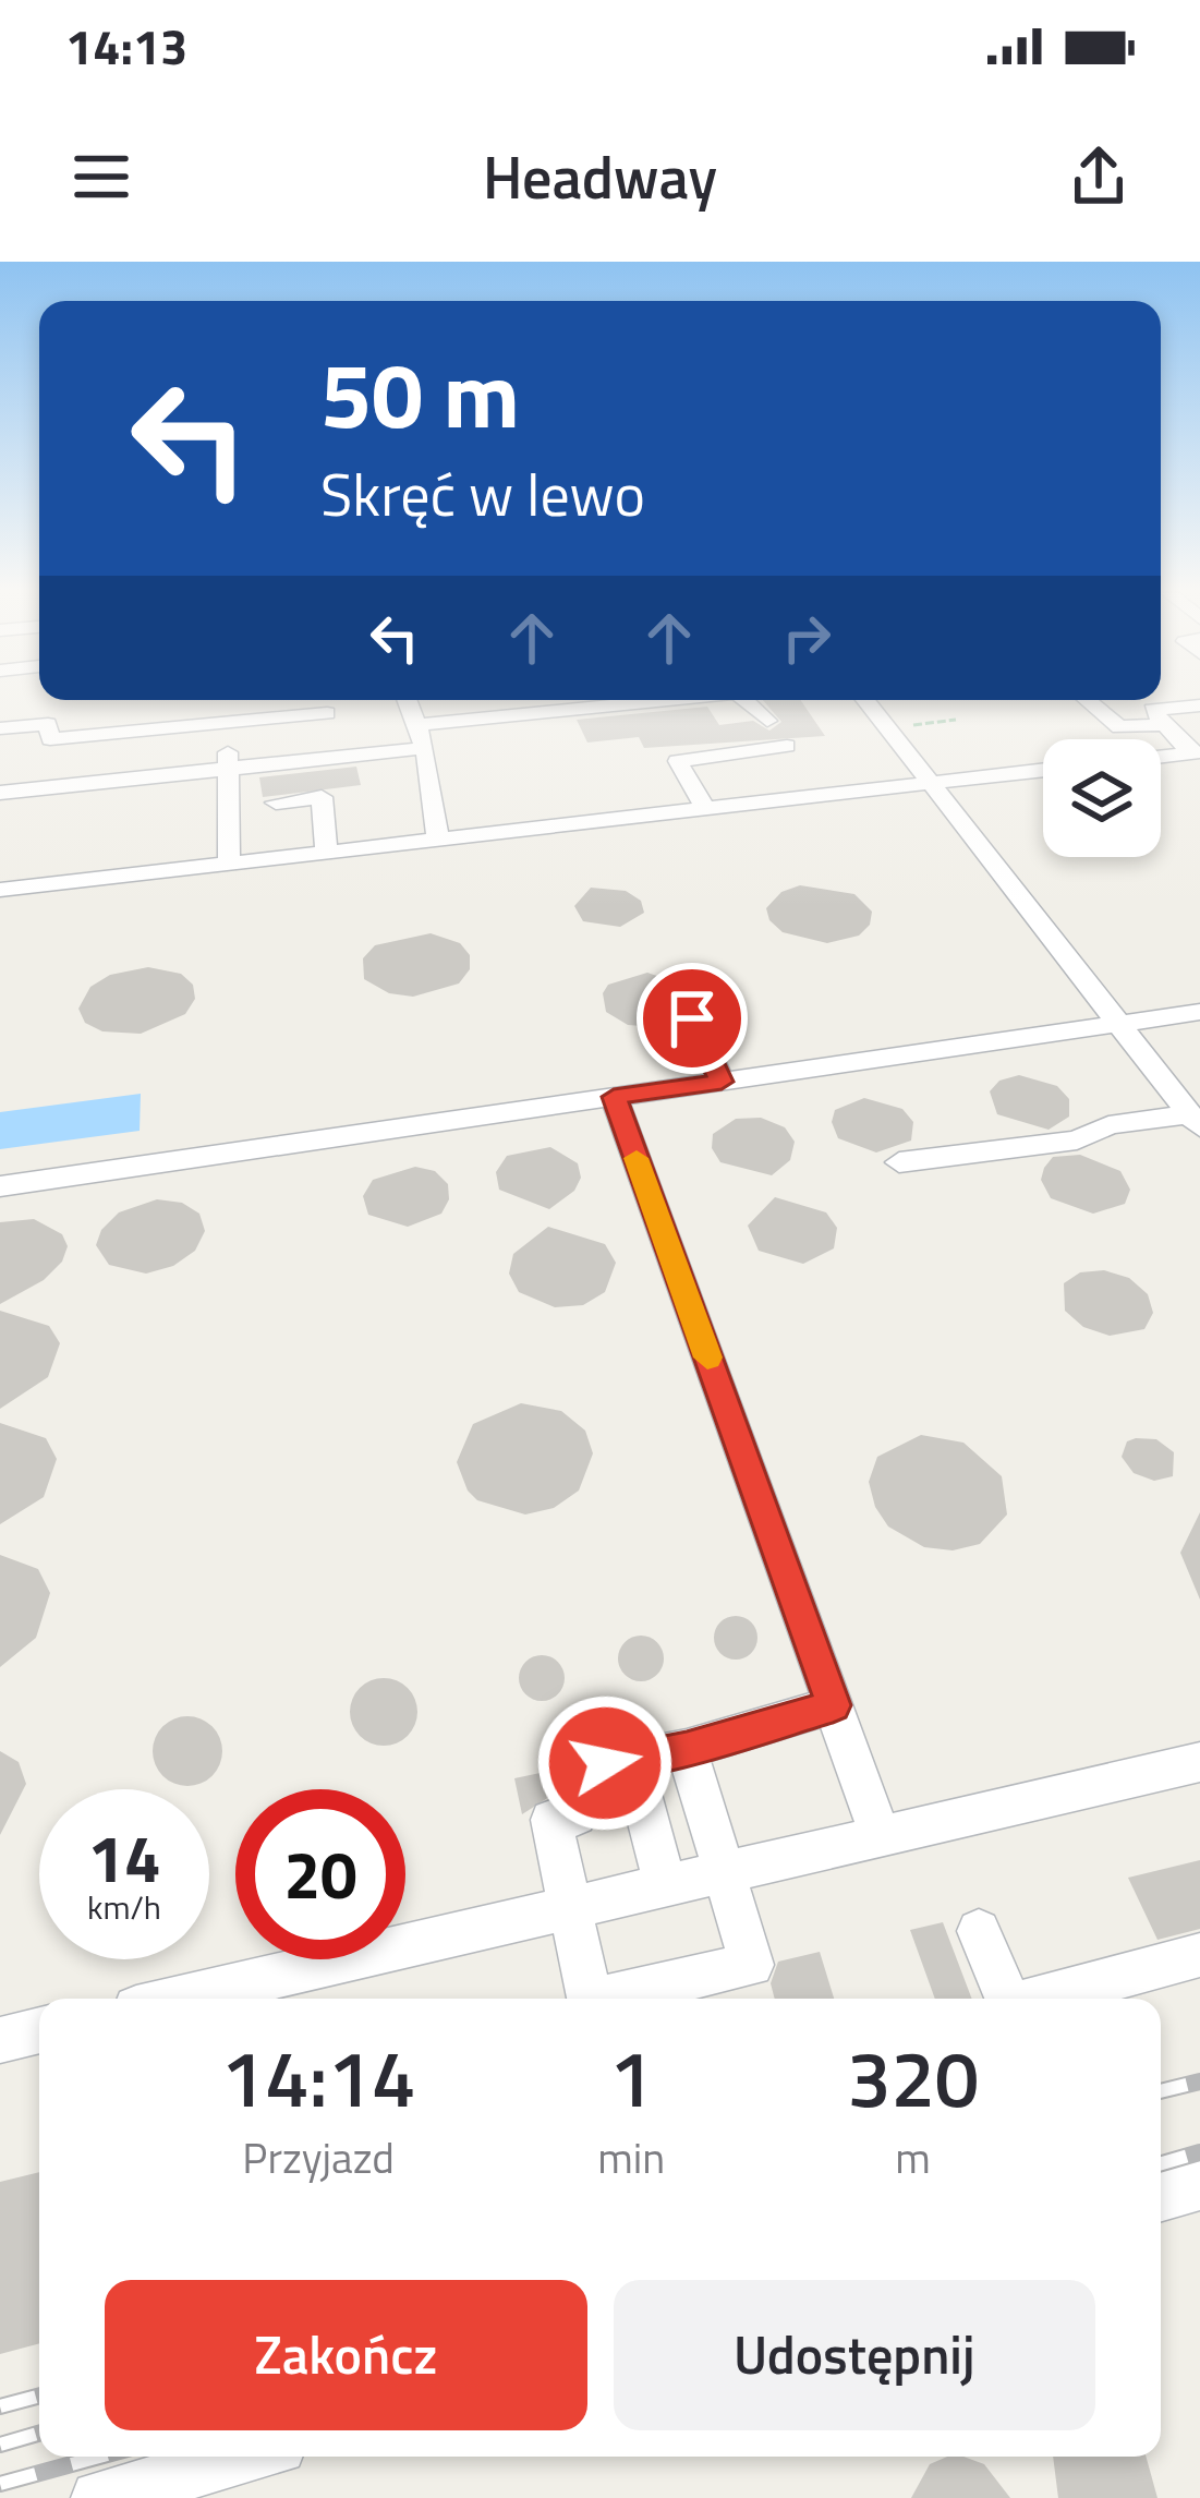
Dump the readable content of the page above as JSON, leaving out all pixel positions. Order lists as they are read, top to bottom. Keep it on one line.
{"page":{"status":"14:13","header":"Headway","turn":["50 m","Skręć w lewo"],"speed":"14 km/h","limit":"20","eta":["14:14","Przyjazd","1","min","320","m"],"buttons":["Zakończ","Udostępnij"]}}
